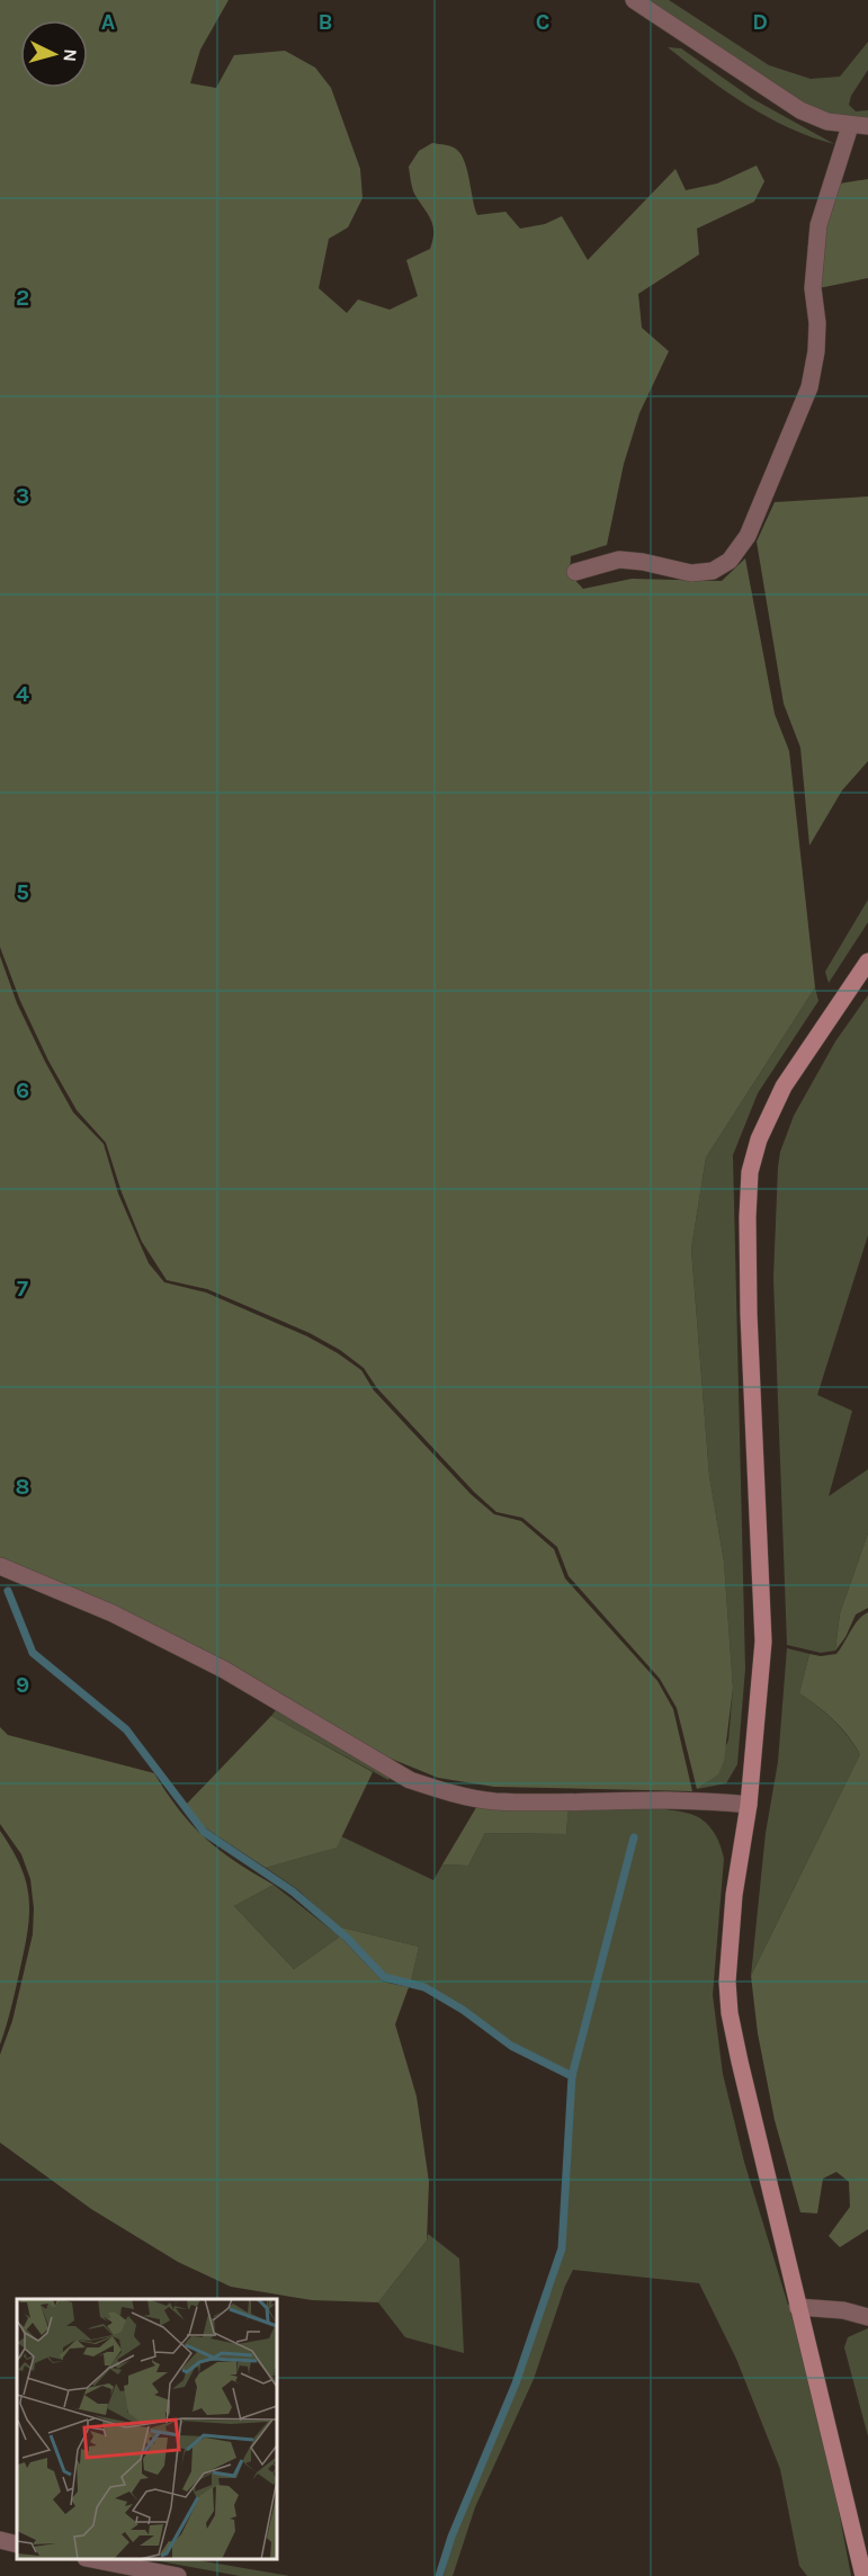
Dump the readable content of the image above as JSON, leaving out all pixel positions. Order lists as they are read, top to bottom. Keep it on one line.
{"north":"right","grid":{"columns":["A","B","C","D"],"rows":["2","3","4","5","6","7","8","9"]}}
